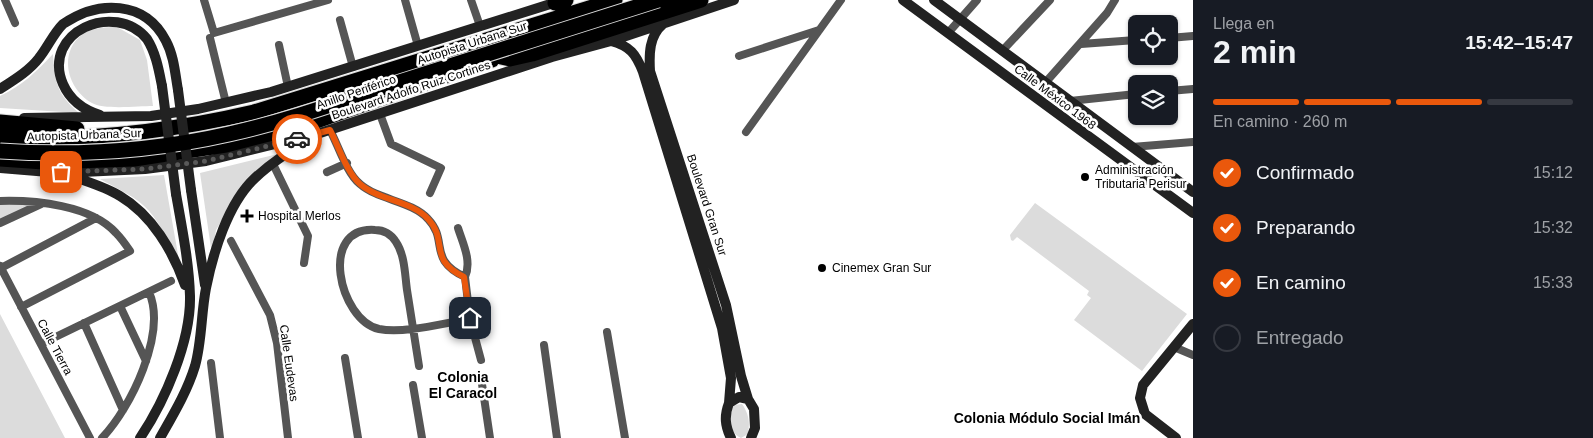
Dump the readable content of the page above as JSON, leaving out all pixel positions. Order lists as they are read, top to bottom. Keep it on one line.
{"streets":{"highway":["Autopista Urbana Sur","Anillo Periférico"],"main road":["Boulevard Adolfo Ruiz Cortines","Calle México 1968","Boulevard Gran Sur"],"street":["Calle Tierra","Calle Eudevas"]},"crossings":[["Boulevard Adolfo Ruiz Cortines","Anillo Periférico"]],"districts":["Colonia El Caracol","Colonia Módulo Social Imán"],"places":{"other":["Administración Tributaria Perisur","Cinemex Gran Sur"],"health":["Hospital Merlos"]},"page":{"heading":["2 min","Llega en","15:42–15:47"],"bar":"En camino · 260 m","list":[["Confirmado","15:12"],["Preparando","15:32"],["En camino","15:33"],"Entregado"]}}
